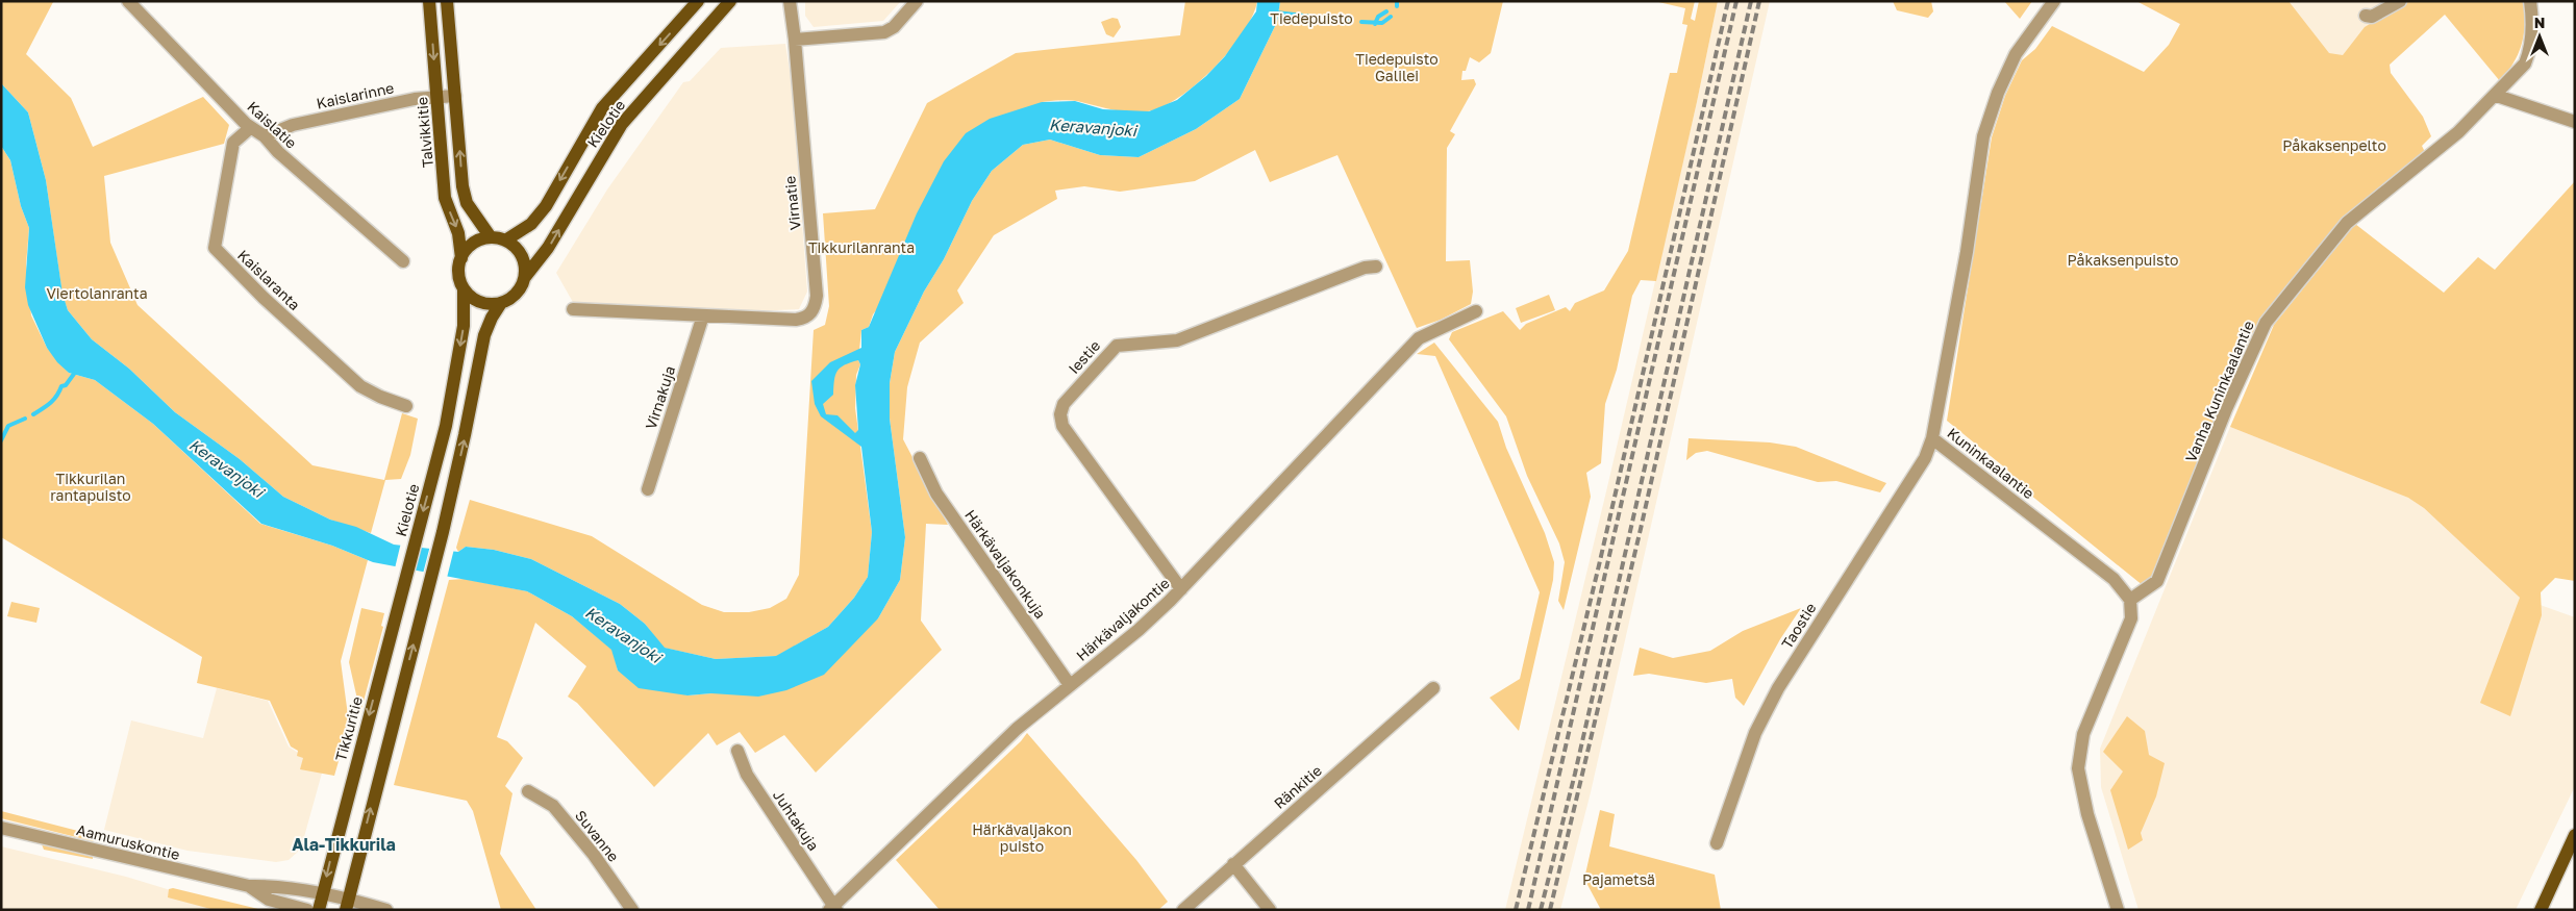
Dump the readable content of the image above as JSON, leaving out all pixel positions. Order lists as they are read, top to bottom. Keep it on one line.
{"streets":{"main road":["Kielotie","Talvikkitie","Tikkuritie"],"street":["Kaislarinne","Kaislatie","Virnatie","Kaislaranta","Iestie","Vanha Kuninkaalantie","Virnakuja","Kuninkaalantie","Härkävaljakonkuja","Härkävaljakontie","Taostie","Ränkitie","Juhtakuja","Suvanne","Aamuruskontie"]},"crossings":[["Kaislarinne","Kaislatie"],["Kaislarinne","Talvikkitie"],["Kielotie","Talvikkitie"],["Kielotie","Tikkuritie"],["Kaislatie","Kaislaranta"],["Virnatie","Virnakuja"],["Iestie","Härkävaljakontie"],["Vanha Kuninkaalantie","Kuninkaalantie"],["Kuninkaalantie","Taostie"],["Härkävaljakonkuja","Härkävaljakontie"],["Härkävaljakontie","Juhtakuja"],["Tikkuritie","Aamuruskontie"]],"districts":["Ala-Tikkurila"],"water":["Keravanjoki"],"parks":["Tiedepuisto","Tiedepuisto Galilei","Påkaksenpelto","Tikkurilanranta","Påkaksenpuisto","Viertolanranta","Tikkurilan rantapuisto","Härkävaljakon puisto","Pajametsä"],"north":"top"}
